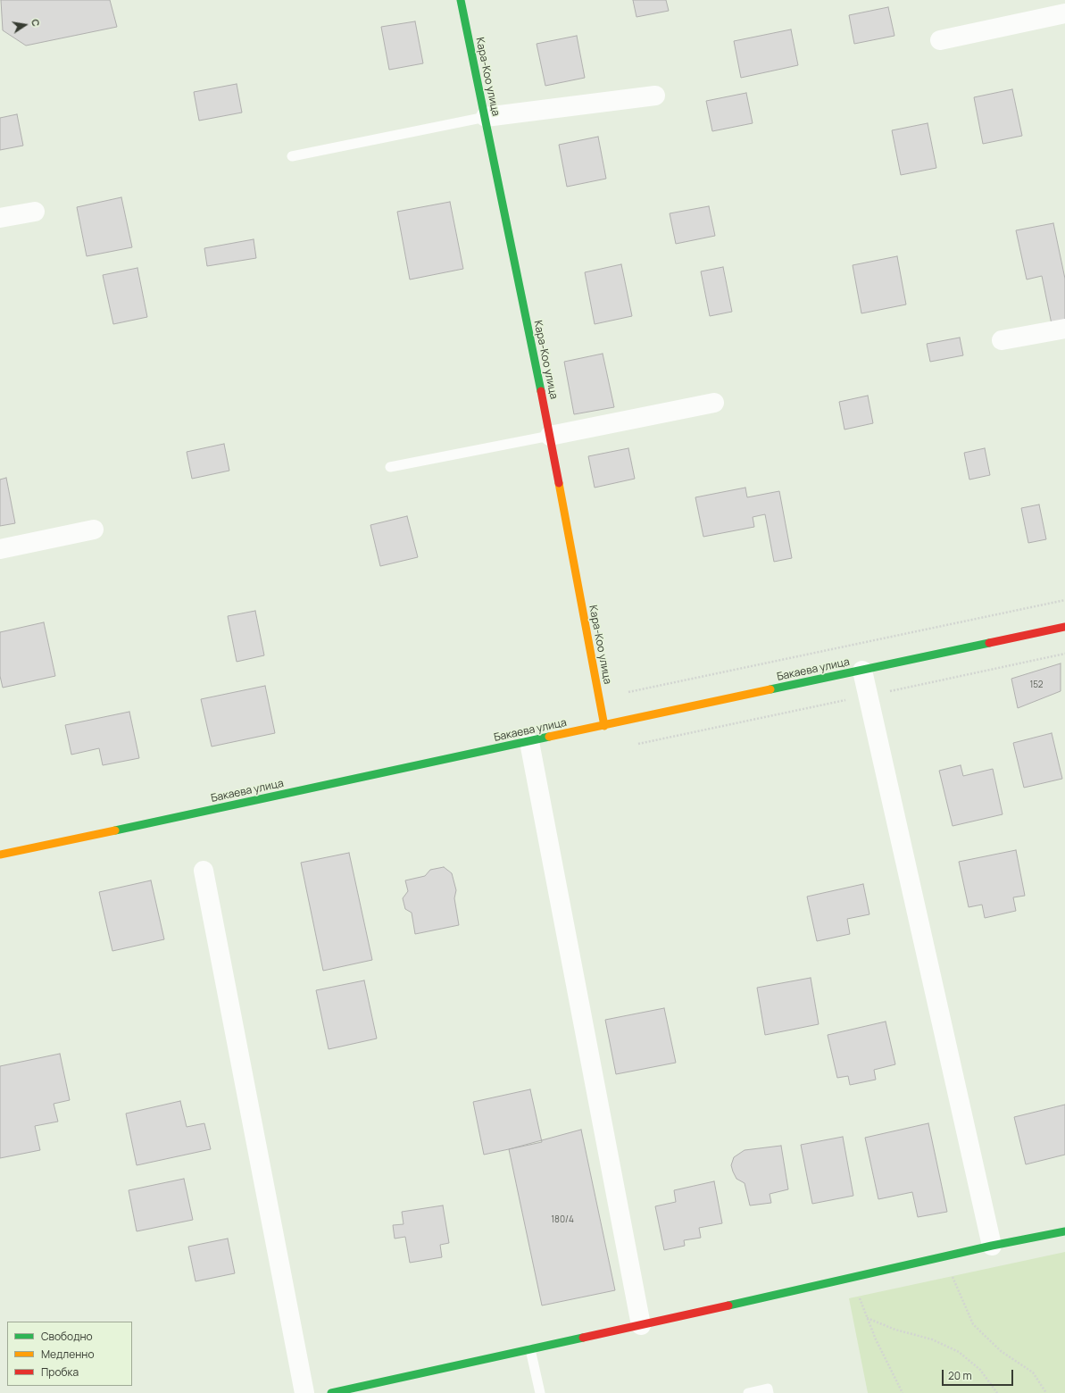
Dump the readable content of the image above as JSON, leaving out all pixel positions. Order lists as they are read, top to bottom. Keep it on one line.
{"streets":{"street":["Кара-Коо улица","Бакаева улица"]},"crossings":[["Кара-Коо улица","Бакаева улица"]],"house_numbers":["152","180/4"],"legend":["Свободно","Медленно","Пробка"],"scale_bar":"20 m","north":"right"}
